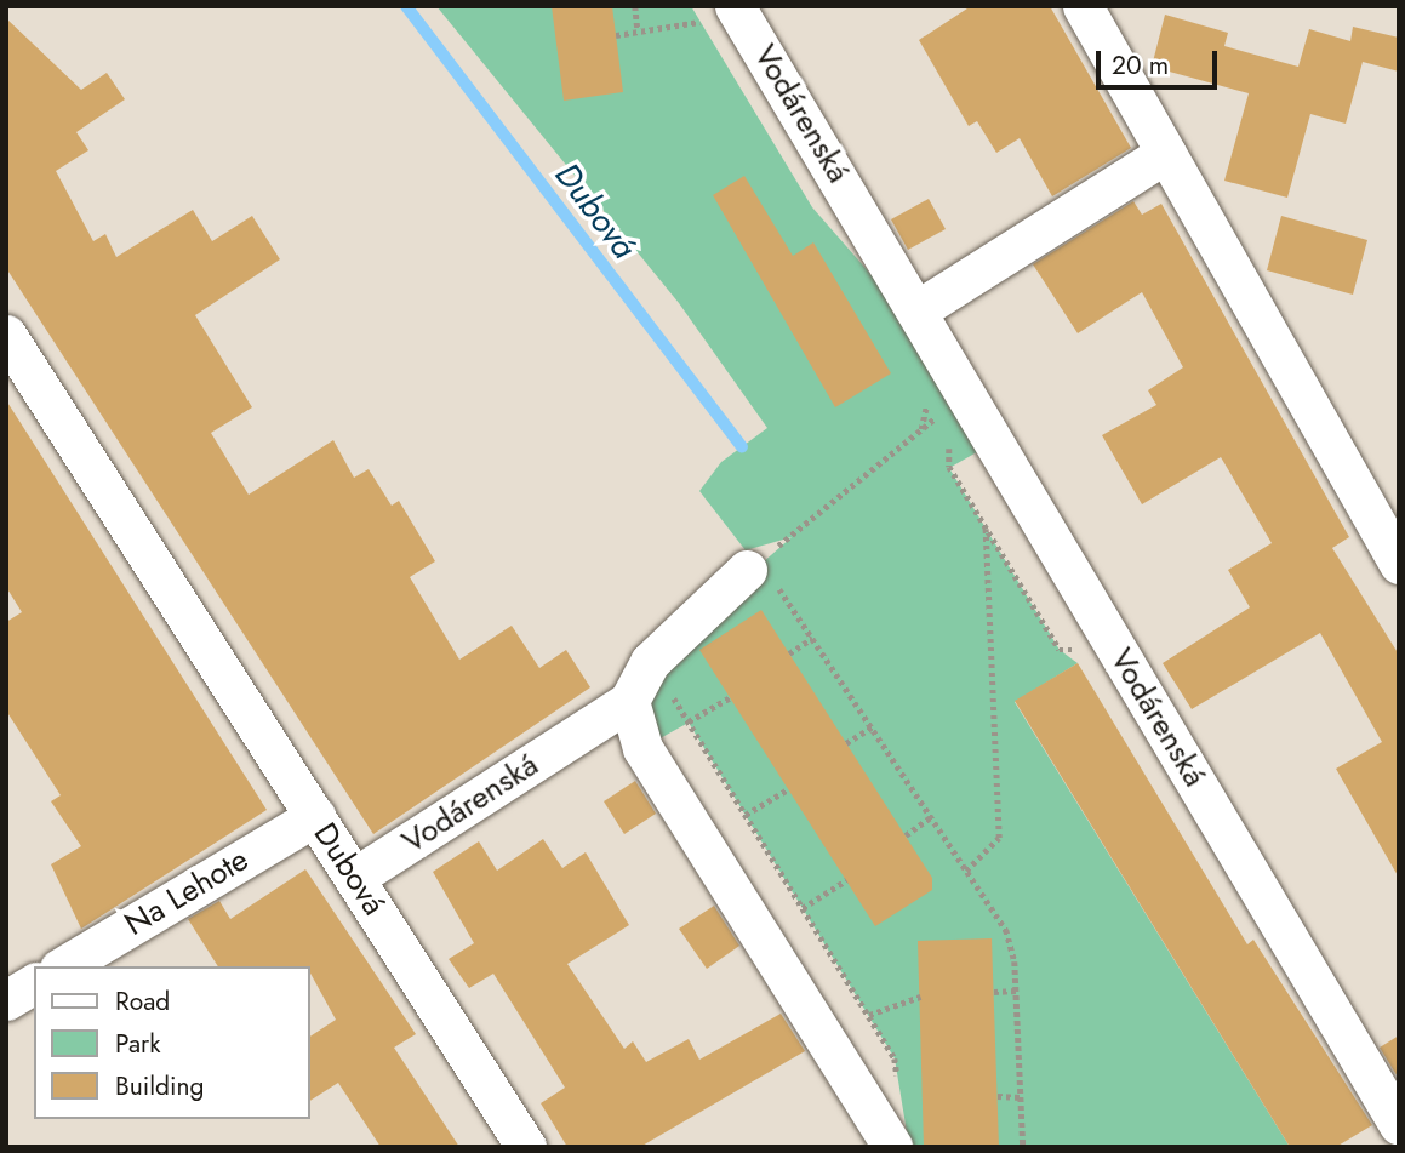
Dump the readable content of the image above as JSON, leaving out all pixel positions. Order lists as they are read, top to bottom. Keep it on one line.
{"streets":{"street":["Vodárenská","Dubová","Na Lehote"]},"crossings":[["Vodárenská","Dubová"],["Dubová","Na Lehote"]],"water":["Dubová"],"legend":["Road","Park","Building"],"scale_bar":"20 m"}
